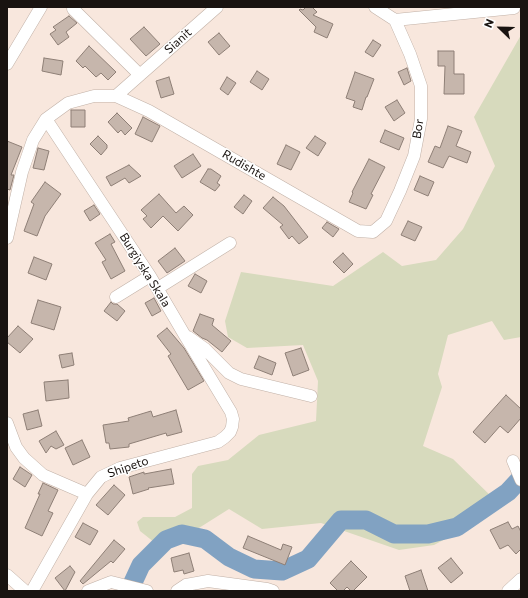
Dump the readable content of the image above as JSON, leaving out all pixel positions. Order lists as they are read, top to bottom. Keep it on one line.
{"streets":{"street":["Sianit","Bor","Rudishte","Burgiyska Skala","Shipeto"]},"crossings":[["Sianit","Rudishte"],["Bor","Rudishte"],["Burgiyska Skala","Shipeto"]],"north":"top left"}
